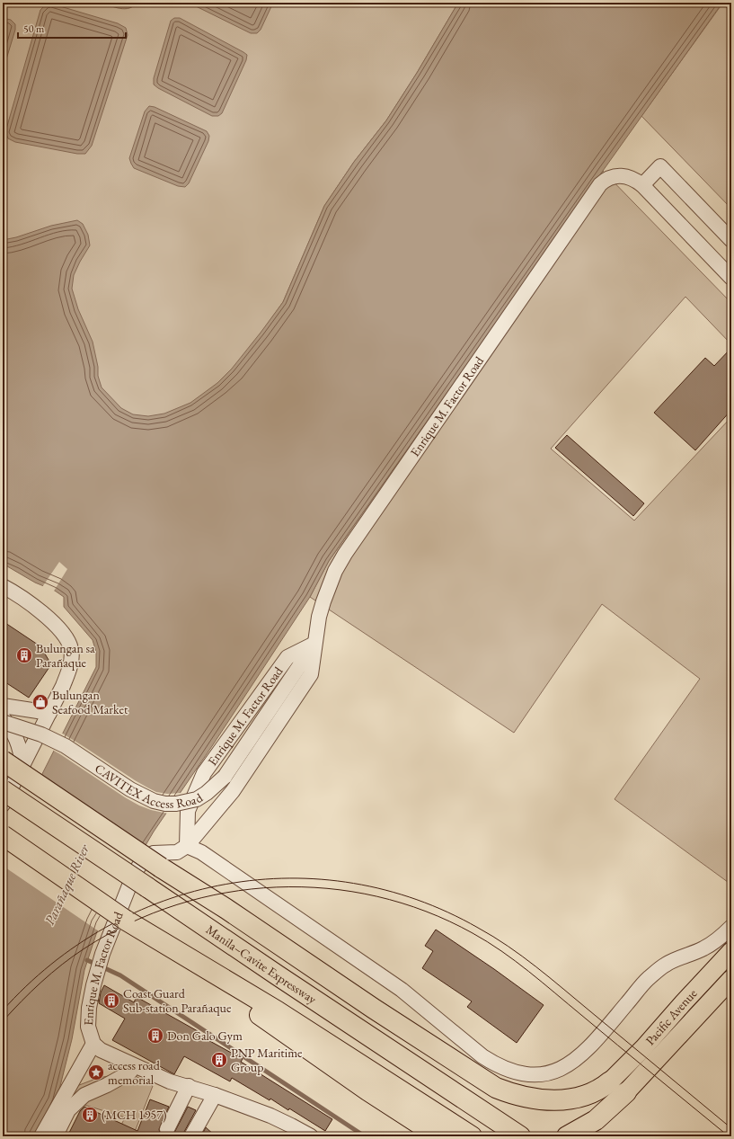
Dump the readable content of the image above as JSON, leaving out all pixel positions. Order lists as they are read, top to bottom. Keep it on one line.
{"streets":{"highway":["Manila–Cavite Expressway"],"main road":["Pacific Avenue"],"street":["Enrique M. Factor Road","CAVITEX Access Road"]},"crossings":[["Enrique M. Factor Road","CAVITEX Access Road"]],"water":["Parañaque River"],"places":{"building":["Bulungan sa Parañaque","Coast Guard Sub-station Parañaque","Don Galo Gym","PNP Maritime Group","(MCH 1957)"],"shop":["Bulungan Seafood Market"],"place":["access road memorial"]},"scale_bar":"50 m"}
